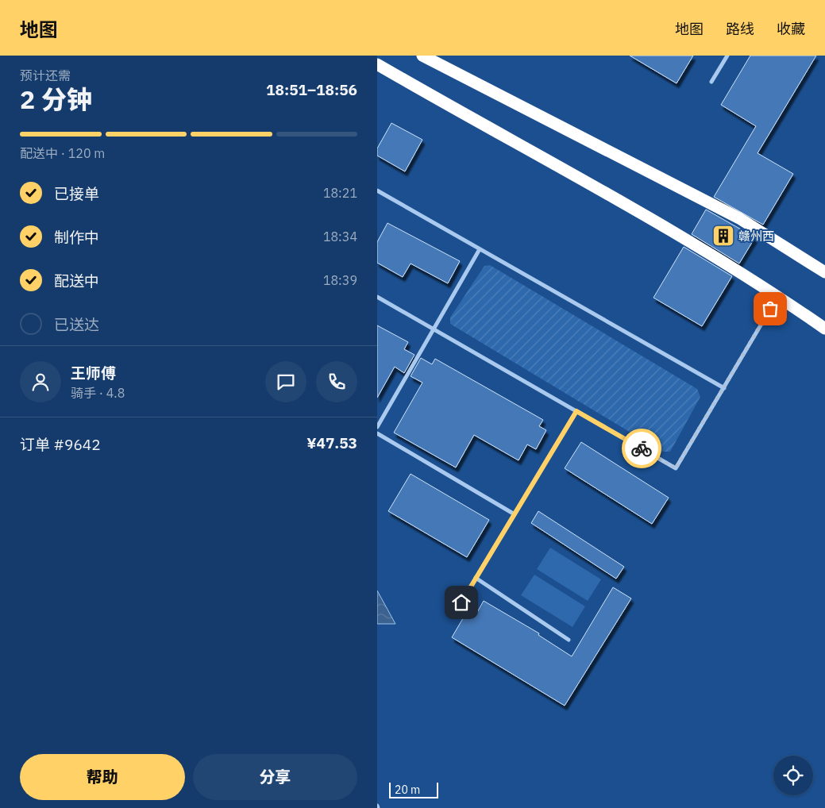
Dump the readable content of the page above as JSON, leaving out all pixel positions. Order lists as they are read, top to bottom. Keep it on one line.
{"places":{"building":["赣州西"]},"scale_bar":"20 m","page":{"header":"地图","nav":["地图","路线","收藏"],"heading":["2 分钟","预计还需","18:51–18:56"],"panel":["王师傅","骑手 · 4.8","订单 #9642","¥47.53"],"bar":"配送中 · 120 m","list":[["已接单","18:21"],["制作中","18:34"],["配送中","18:39"],"已送达"],"buttons":["帮助","分享"],"scale":"20 m"}}
